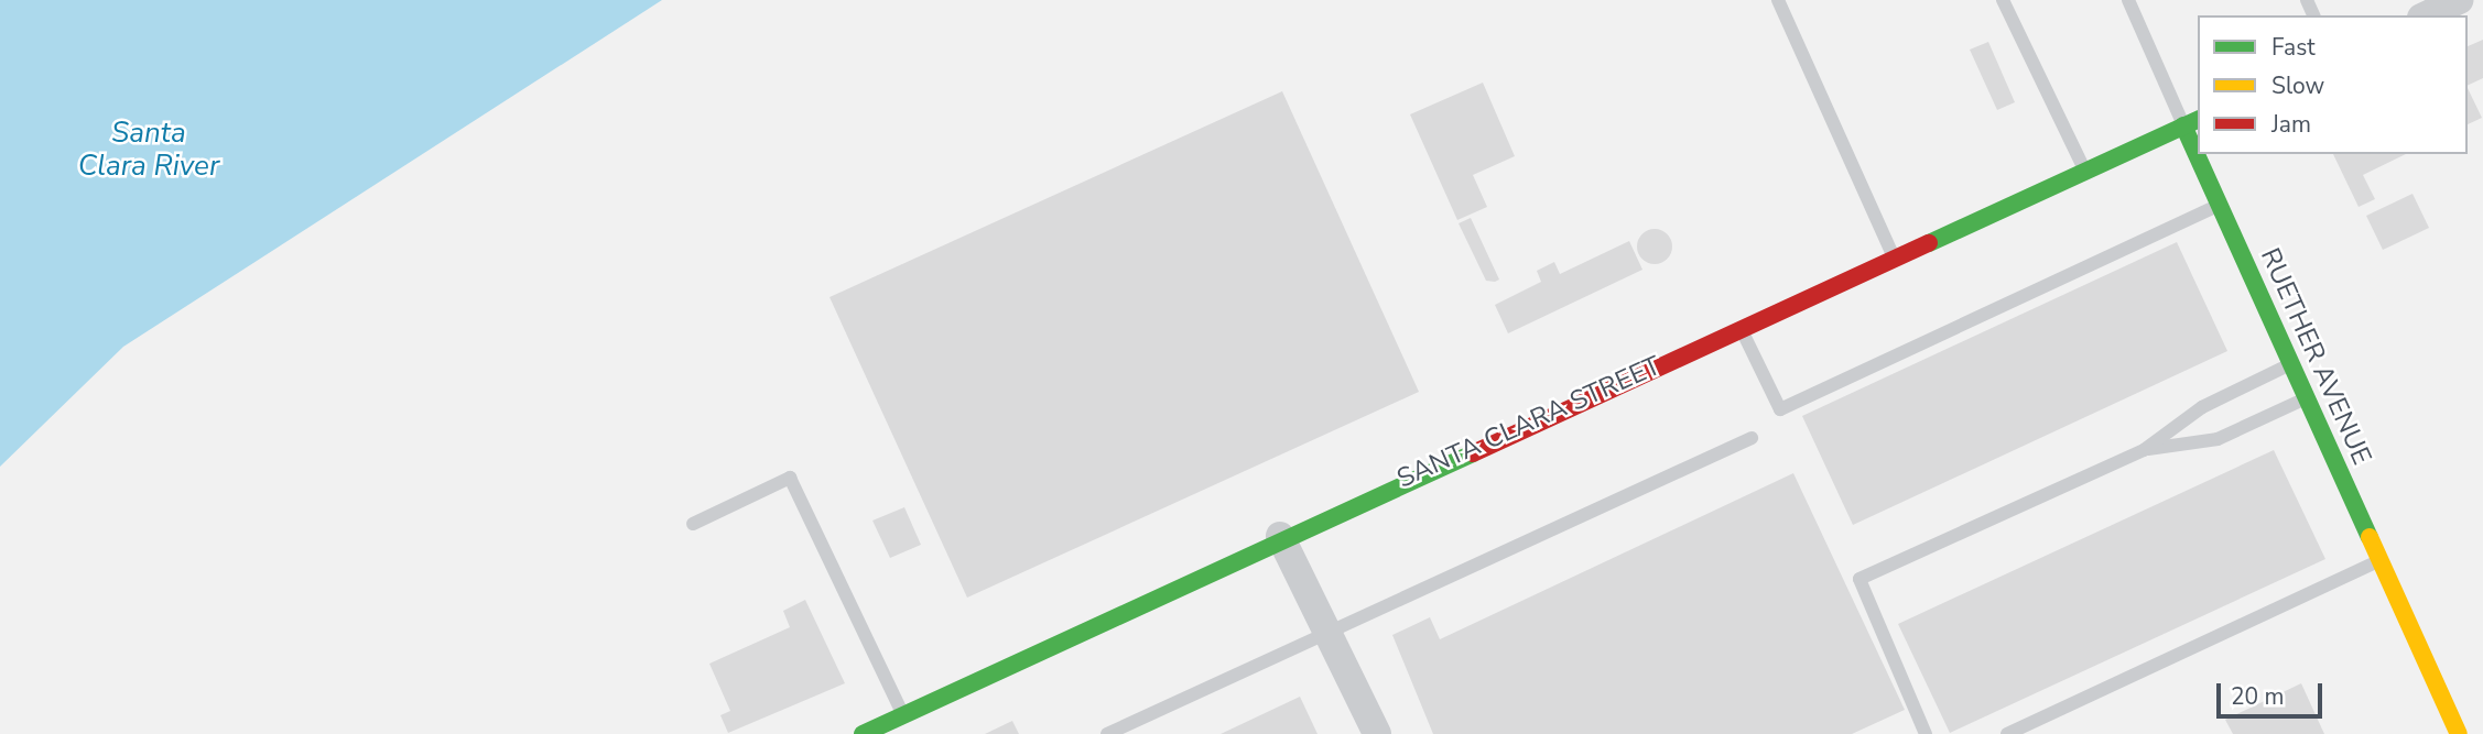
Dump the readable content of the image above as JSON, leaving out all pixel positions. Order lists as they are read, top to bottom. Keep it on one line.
{"streets":{"street":["RUETHER AVENUE","SANTA CLARA STREET"]},"crossings":[["RUETHER AVENUE","SANTA CLARA STREET"]],"water":["Santa Clara River"],"legend":["Fast","Slow","Jam"],"scale_bar":"20 m"}
